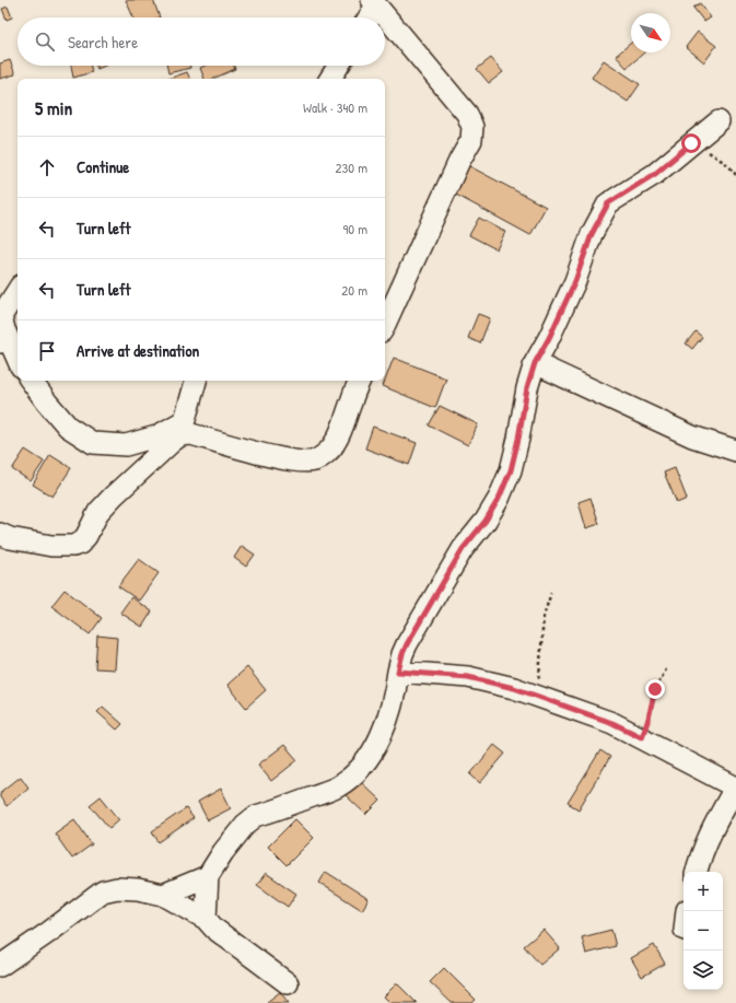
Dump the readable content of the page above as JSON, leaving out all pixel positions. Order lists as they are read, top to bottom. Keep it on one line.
{"north":"bottom right","page":{"search":"Search here","heading":["5 min","Walk · 340 m"],"list":[["Continue","230 m"],["Turn left","90 m"],["Turn left","20 m"],"Arrive at destination"],"map_buttons":["+","−"]}}
